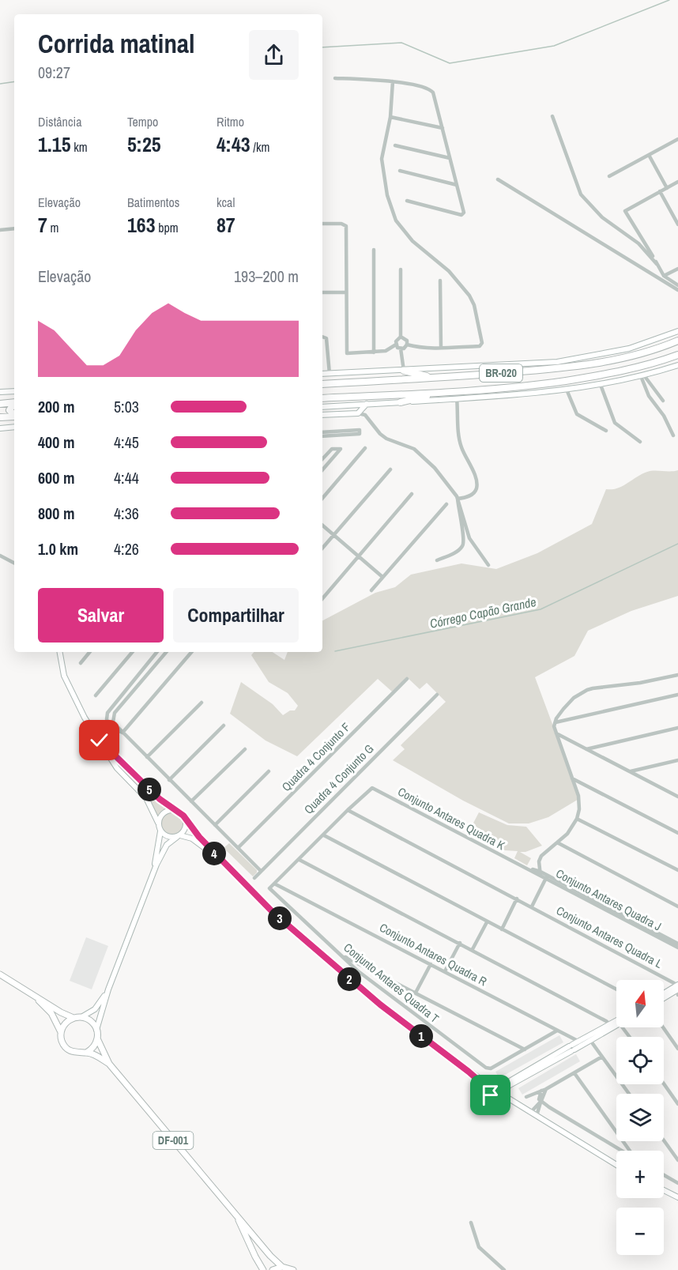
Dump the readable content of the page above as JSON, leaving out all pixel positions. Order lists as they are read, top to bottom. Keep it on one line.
{"streets":{"highway":["BR-020"],"main road":["DF-001"],"street":["Quadra 4 Conjunto F","Quadra 4 Conjunto G","Conjunto Antares Quadra K","Conjunto Antares Quadra J","Conjunto Antares Quadra L","Conjunto Antares Quadra R","Conjunto Antares Quadra T"]},"crossings":[["Conjunto Antares Quadra K","Conjunto Antares Quadra J"],["Conjunto Antares Quadra K","Conjunto Antares Quadra L"],["Conjunto Antares Quadra R","Conjunto Antares Quadra T"]],"water":["Córrego Capão Grande"],"north":"top","page":{"heading":["Corrida matinal","09:27"],"stats":[["Distância","1.15 km"],["Tempo","5:25"],["Ritmo","4:43 /km"],["Elevação","7 m"],["Batimentos","163 bpm"],["kcal","87"]],"chart":["Elevação","193–200 m"],"list":[{"name":"200 m","note":"5:03"},{"name":"400 m","note":"4:45"},{"name":"600 m","note":"4:44"},{"name":"800 m","note":"4:36"},{"name":"1.0 km","note":"4:26"}],"buttons":["Salvar","Compartilhar"],"pins":["5","4","3","2","1"],"map_buttons":["+","−"]}}
